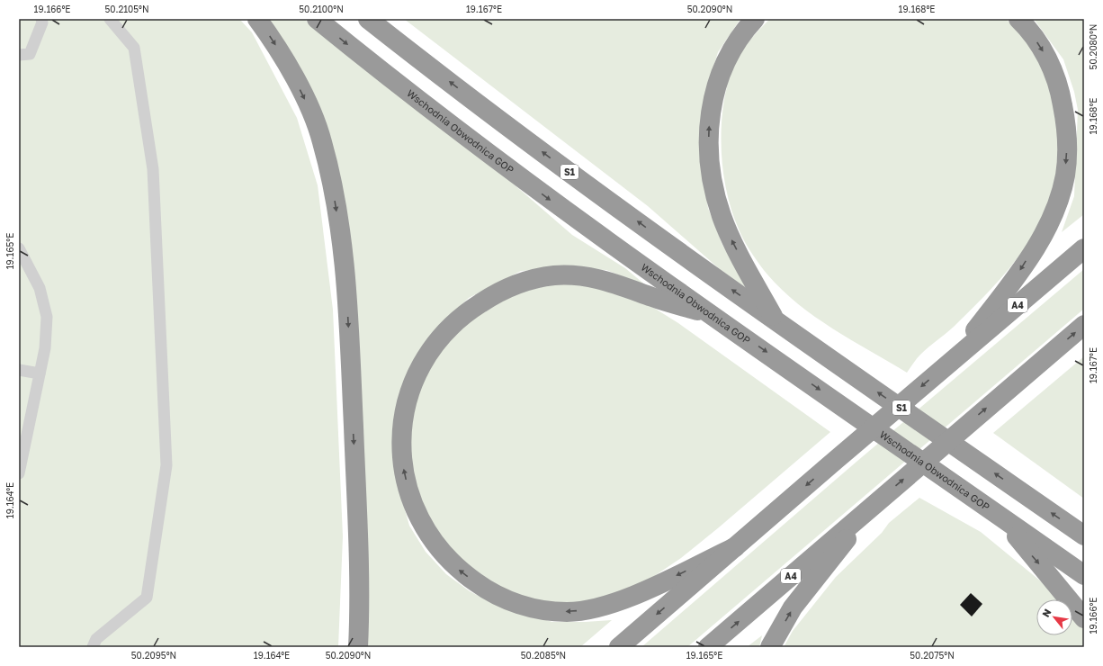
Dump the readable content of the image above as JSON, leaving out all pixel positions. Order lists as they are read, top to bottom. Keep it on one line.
{"streets":{"highway":["Wschodnia Obwodnica GOP","S1","A4"]},"north":"top left","coordinates":["19.166°E","50.2105°N","50.2100°N","19.167°E","50.2090°N","19.168°E","50.2080°N","19.165°E","19.164°E","50.2095°N","50.2085°N","50.2075°N"]}
